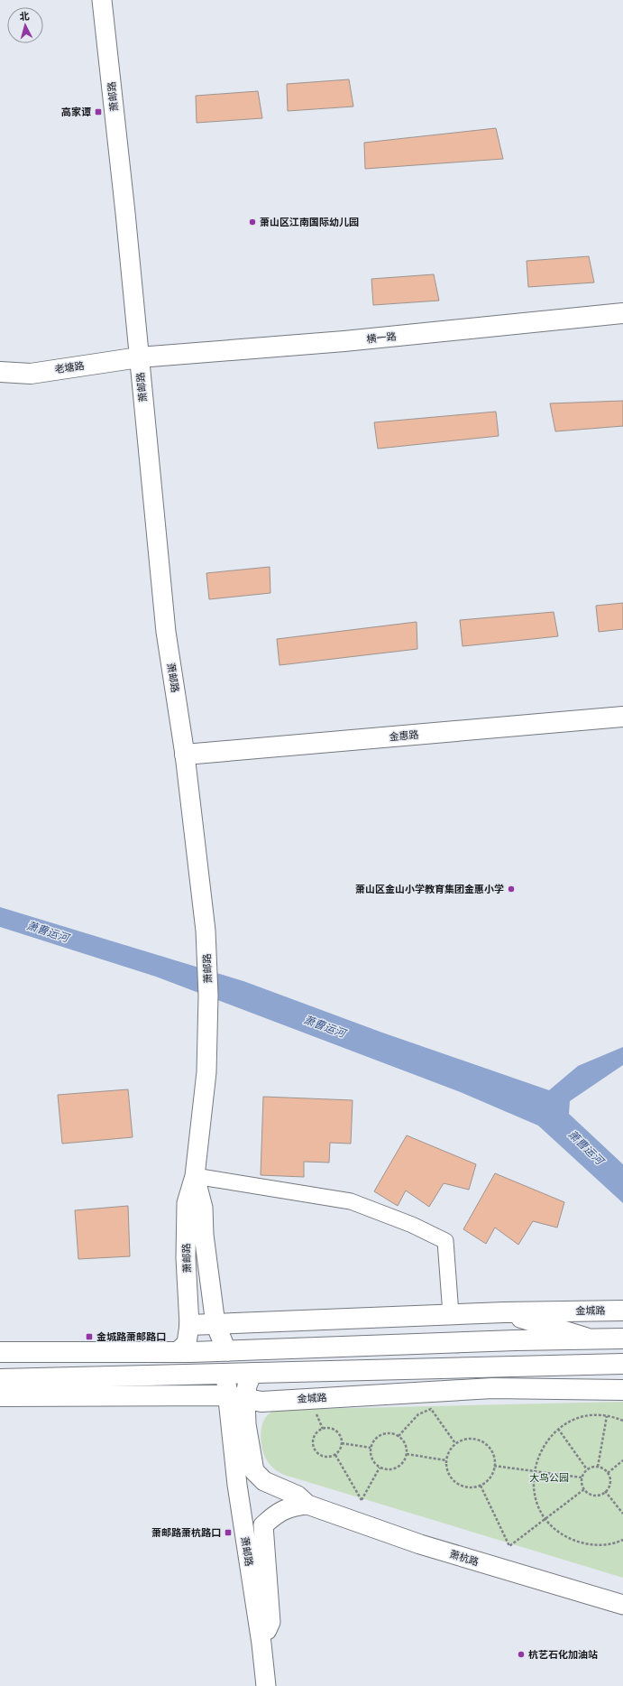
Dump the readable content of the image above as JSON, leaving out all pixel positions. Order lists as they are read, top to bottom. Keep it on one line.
{"streets":{"main road":["横一路","老塘路","金惠路","金城路"],"street":["萧邮路","萧杭路"]},"crossings":[["萧邮路","横一路"],["萧邮路","老塘路"],["萧邮路","金惠路"],["萧邮路","金城路"],["横一路","老塘路"]],"water":["萧曹运河"],"parks":["大鸟公园"],"places":{"transit":["高家谭","金城路萧邮路口","萧邮路萧杭路口"],"other":["萧山区江南国际幼儿园","萧山区金山小学教育集团金惠小学","杭艺石化加油站"]},"north":"top"}
